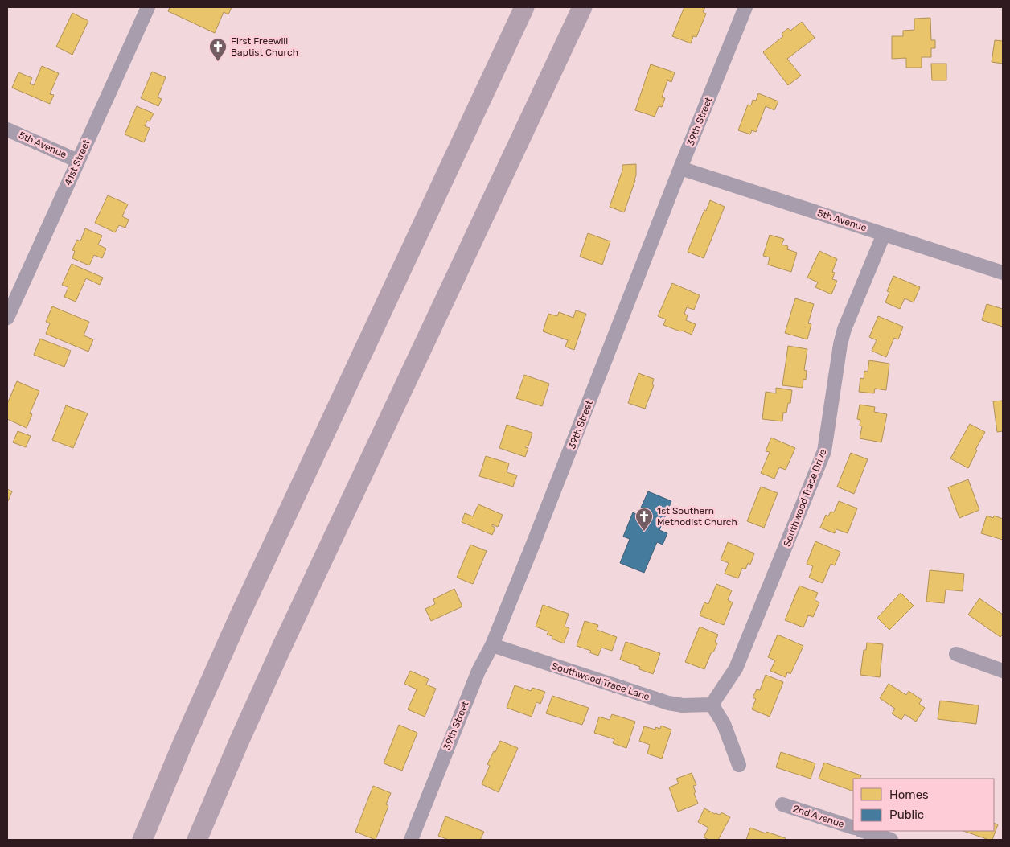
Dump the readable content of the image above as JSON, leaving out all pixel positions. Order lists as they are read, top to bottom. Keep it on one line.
{"streets":{"street":["39th Street","5th Avenue","41st Street","Southwood Trace Drive","Southwood Trace Lane","2nd Avenue"]},"crossings":[["39th Street","5th Avenue"],["39th Street","Southwood Trace Lane"],["5th Avenue","41st Street"],["5th Avenue","Southwood Trace Drive"],["Southwood Trace Drive","Southwood Trace Lane"]],"places":{"church":["First Freewill Baptist Church","1st Southern Methodist Church"]},"legend":["Homes","Public"]}
